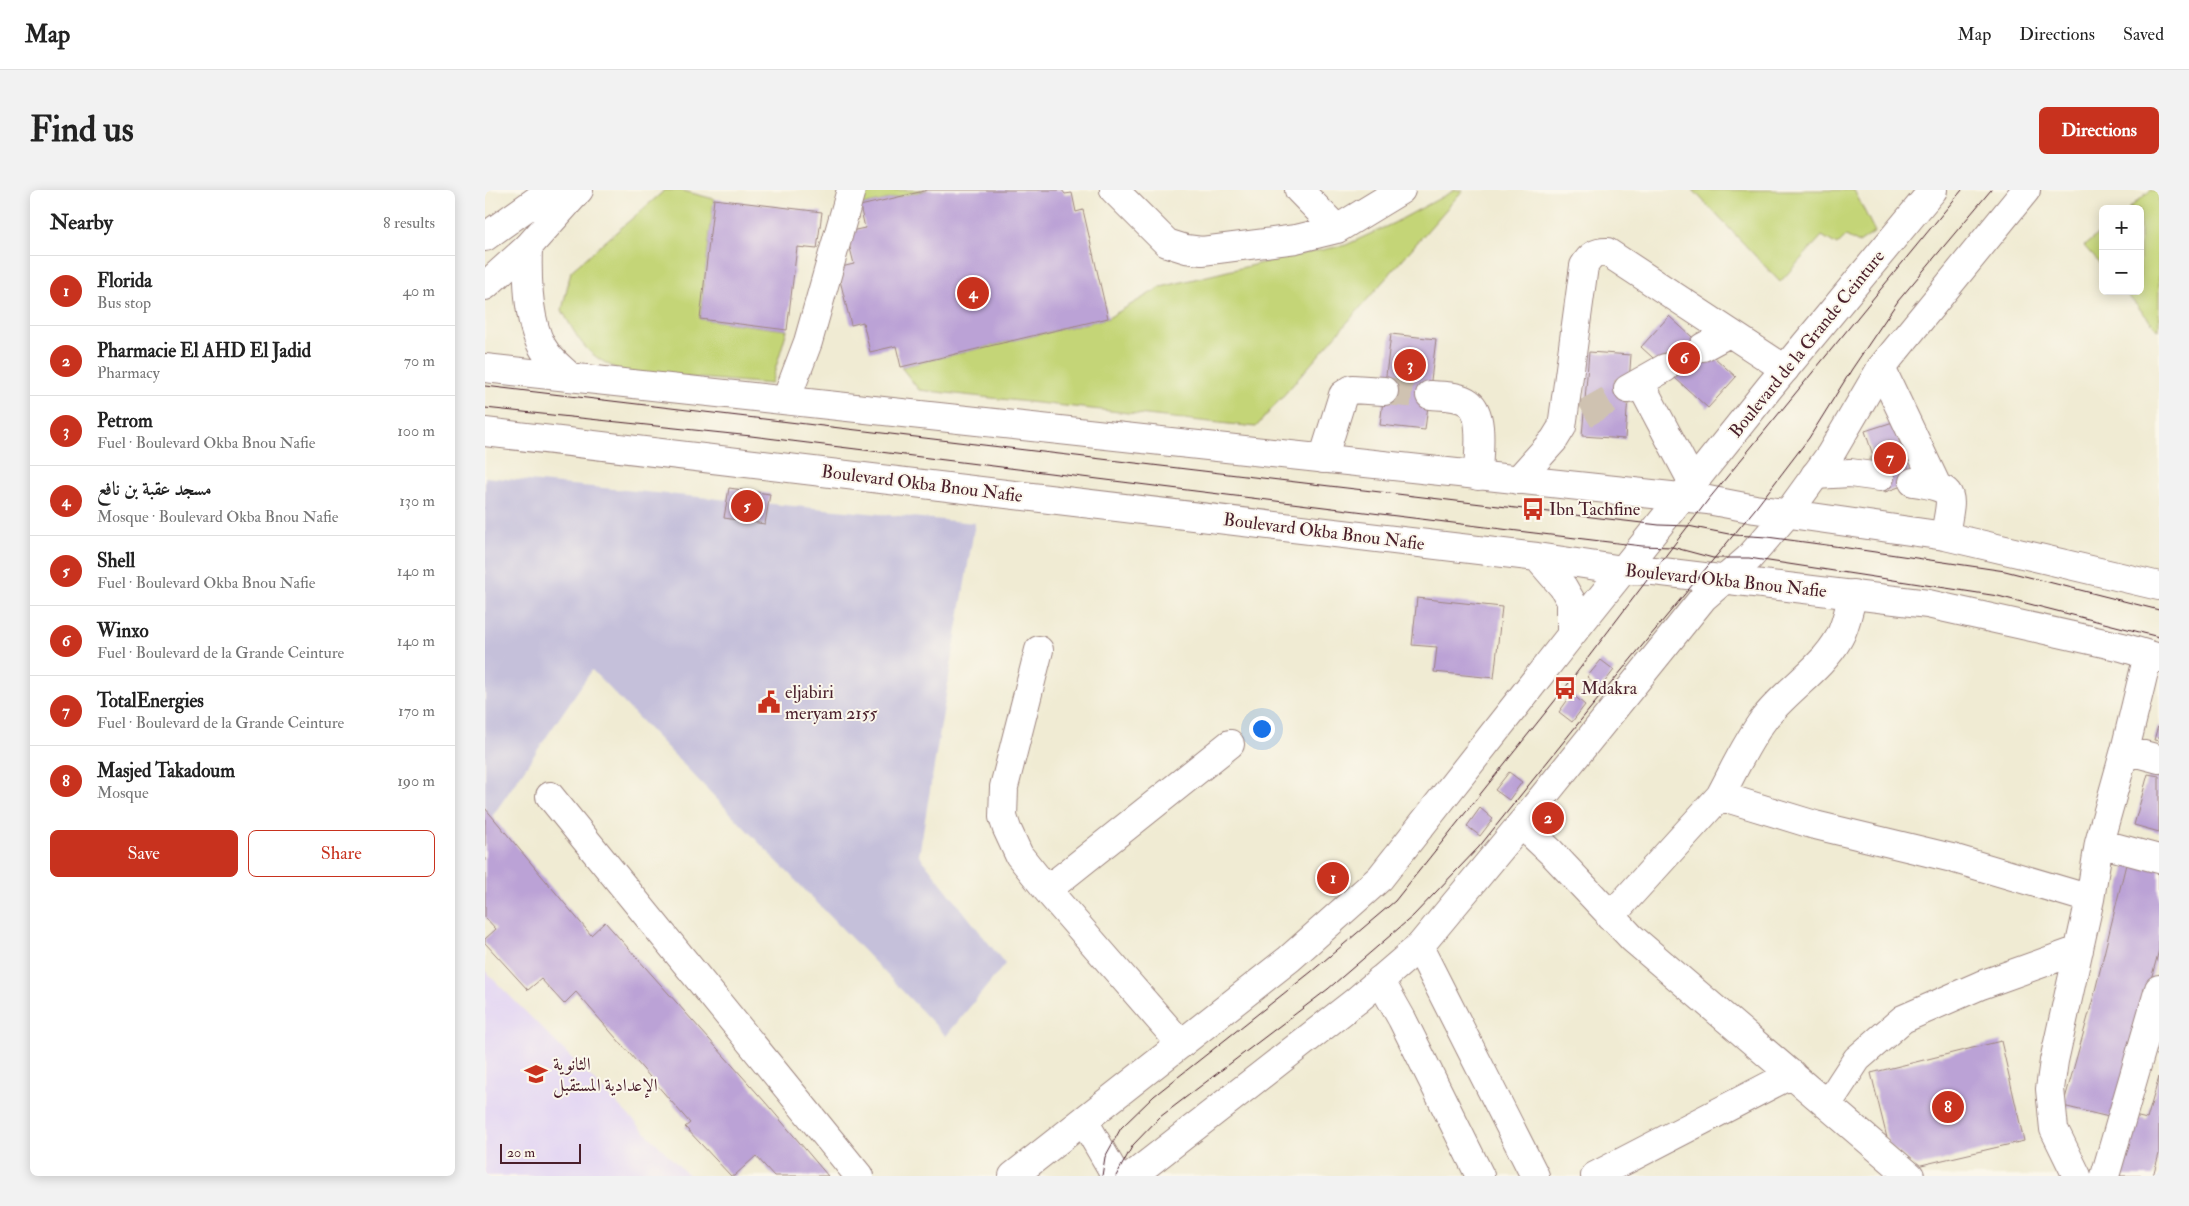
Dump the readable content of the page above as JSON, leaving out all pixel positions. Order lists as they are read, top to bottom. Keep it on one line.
{"streets":{"main road":["Boulevard de la Grande Ceinture","Boulevard Okba Bnou Nafie"]},"crossings":[["Boulevard de la Grande Ceinture","Boulevard Okba Bnou Nafie"]],"places":{"bus stop":["Ibn Tachfine","Mdakra"],"public building":["eljabiri meryam 2155"],"school or university":["الثانوية الإعدادية المستقبل"]},"scale_bar":"20 m","page":{"header":"Map","nav":["Map","Directions","Saved"],"buttons":["Directions",["Save","Share"]],"title":"Find us","heading":["Nearby","8 results"],"map_buttons":["+","−"],"list":[{"mark":"1","name":"Florida","note":"Bus stop","value":"40 m"},{"mark":"2","name":"Pharmacie El AHD El Jadid","note":"Pharmacy","value":"70 m"},{"mark":"3","name":"Petrom","note":"Fuel · Boulevard Okba Bnou Nafie","value":"100 m"},{"mark":"4","name":"مسجد عقبة بن نافع","note":"Mosque · Boulevard Okba Bnou Nafie","value":"130 m"},{"mark":"5","name":"Shell","note":"Fuel · Boulevard Okba Bnou Nafie","value":"140 m"},{"mark":"6","name":"Winxo","note":"Fuel · Boulevard de la Grande Ceinture","value":"140 m"},{"mark":"7","name":"TotalEnergies","note":"Fuel · Boulevard de la Grande Ceinture","value":"170 m"},{"mark":"8","name":"Masjed Takadoum","note":"Mosque","value":"190 m"}],"pins":["4","6","3","7","5","2","1","8"],"scale":"20 m"}}
